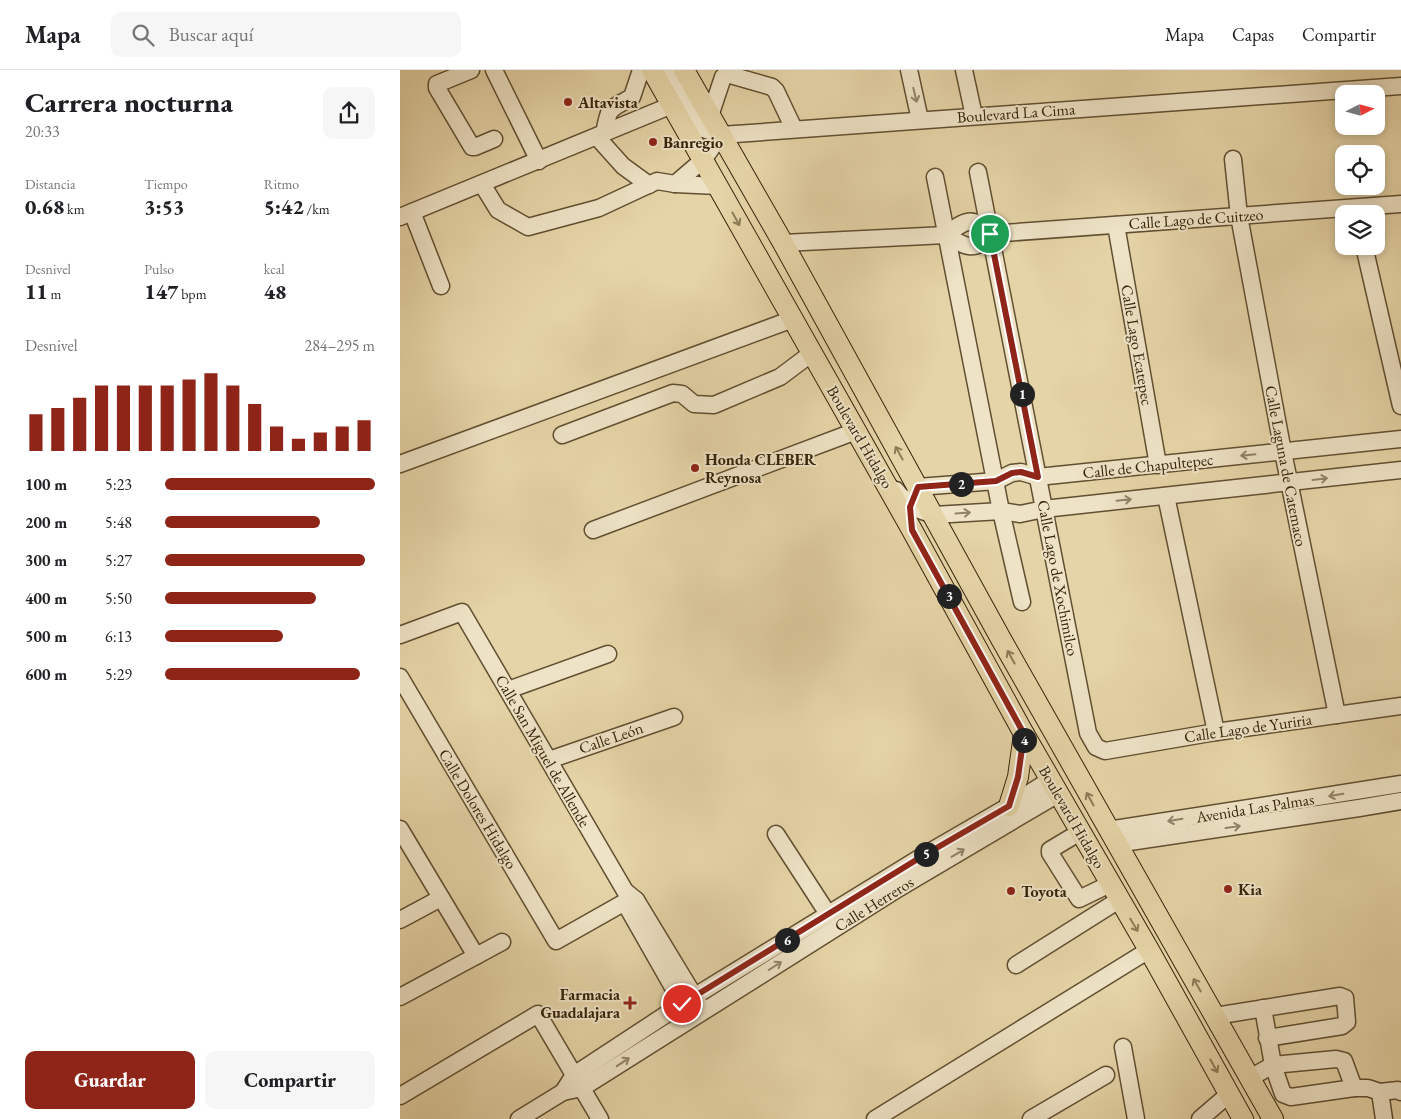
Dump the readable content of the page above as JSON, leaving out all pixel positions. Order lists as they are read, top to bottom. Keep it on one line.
{"streets":{"main road":["Boulevard Hidalgo"],"street":["Boulevard La Cima","Calle Lago de Cuitzeo","Calle Lago Ecatepec","Calle de Chapultepec","Calle Laguna de Catemaco","Calle Lago de Xochimilco","Calle Lago de Yuriria","Calle León","Calle San Miguel de Allende","Avenida Las Palmas","Calle Dolores Hidalgo","Calle Herreros"]},"crossings":[["Boulevard La Cima","Boulevard Hidalgo"],["Calle Lago de Cuitzeo","Calle Lago Ecatepec"],["Calle Lago de Cuitzeo","Calle Laguna de Catemaco"],["Calle Lago de Cuitzeo","Calle Lago de Xochimilco"],["Calle Lago Ecatepec","Calle de Chapultepec"],["Boulevard Hidalgo","Calle de Chapultepec"],["Boulevard Hidalgo","Avenida Las Palmas"],["Boulevard Hidalgo","Calle Herreros"],["Calle de Chapultepec","Calle Laguna de Catemaco"],["Calle de Chapultepec","Calle Lago de Xochimilco"],["Calle Laguna de Catemaco","Calle Lago de Yuriria"],["Calle Lago de Xochimilco","Calle Lago de Yuriria"],["Calle León","Calle San Miguel de Allende"],["Calle San Miguel de Allende","Calle Dolores Hidalgo"],["Calle San Miguel de Allende","Calle Herreros"]],"places":{"other":["Altavista","Banregio","Honda CLEBER Reynosa","Kia","Toyota"],"health":["Farmacia Guadalajara"]},"north":"right","page":{"header":"Mapa","search":"Buscar aquí","nav":["Mapa","Capas","Compartir"],"heading":["Carrera nocturna","20:33"],"stats":[["Distancia","0.68 km"],["Tiempo","3:53"],["Ritmo","5:42 /km"],["Desnivel","11 m"],["Pulso","147 bpm"],["kcal","48"]],"chart":["Desnivel","284–295 m"],"pins":["1","2","3","4","5","6"],"list":[{"name":"100 m","note":"5:23"},{"name":"200 m","note":"5:48"},{"name":"300 m","note":"5:27"},{"name":"400 m","note":"5:50"},{"name":"500 m","note":"6:13"},{"name":"600 m","note":"5:29"}],"buttons":["Guardar","Compartir"]}}
